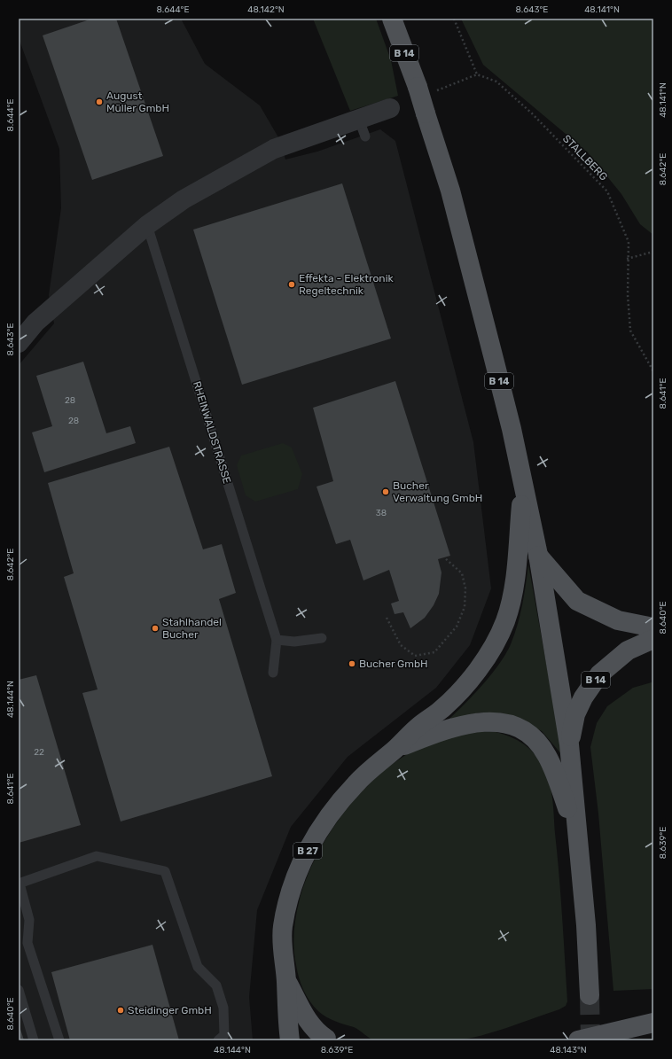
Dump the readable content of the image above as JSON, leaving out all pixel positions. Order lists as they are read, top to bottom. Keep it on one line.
{"streets":{"main road":["B 14","B 27"],"lane":["RHEINWALDSTRASSE"],"path":["STALLBERG"]},"crossings":[["B 14","B 27"]],"places":["August Müller GmbH","Effekta - Elektronik Regeltechnik","Bucher Verwaltung GmbH","Stahlhandel Bucher","Bucher GmbH","Steidinger GmbH"],"house_numbers":["28","28","38","22"],"coordinates":["8.644°E","48.142°N","8.643°E","48.141°N","8.642°E","8.641°E","8.640°E","48.144°N","8.639°E","48.143°N"]}
